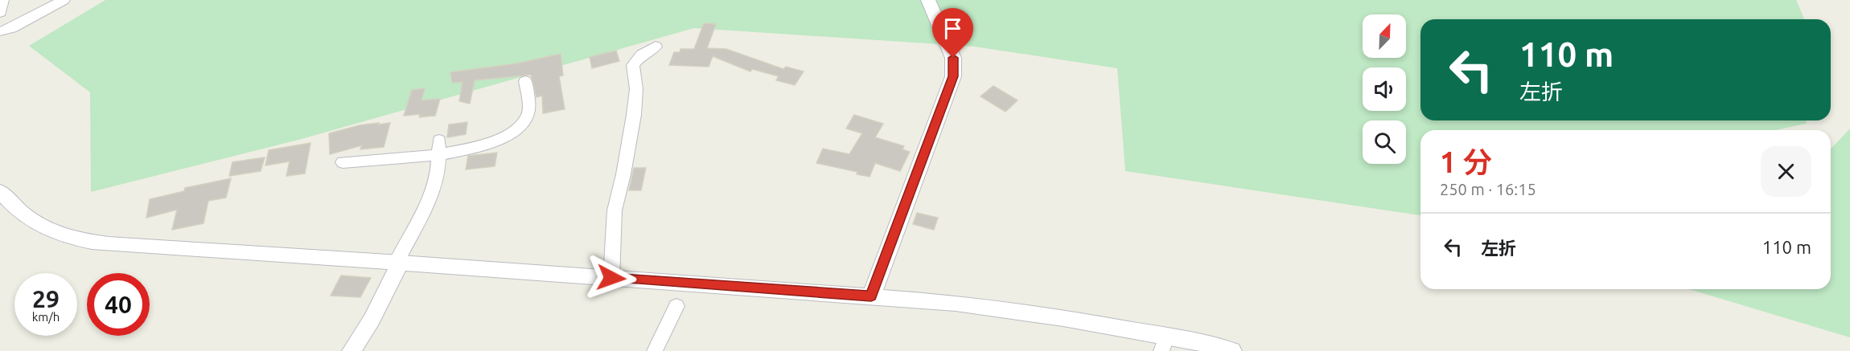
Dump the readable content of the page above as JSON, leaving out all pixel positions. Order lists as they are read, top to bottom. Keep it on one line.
{"north":"top right","page":{"turn":["110 m","左折"],"heading":["1 分","250 m · 16:15"],"list":[{"name":"左折","value":"110 m"}],"speed":"29 km/h","limit":"40"}}
